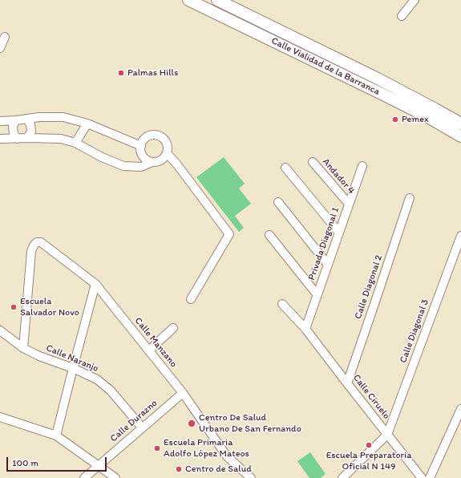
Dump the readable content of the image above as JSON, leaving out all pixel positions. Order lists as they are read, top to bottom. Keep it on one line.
{"streets":{"main road":["Calle Vialidad de la Barranca"],"street":["Andador 4","Privada Diagonal 1","Calle Diagonal 2","Calle Diagonal 3","Calle Manzano","Calle Naranjo","Calle Ciruelo","Calle Durazno"]},"crossings":[["Andador 4","Privada Diagonal 1"],["Privada Diagonal 1","Calle Ciruelo"],["Calle Diagonal 2","Calle Ciruelo"],["Calle Diagonal 3","Calle Ciruelo"],["Calle Manzano","Calle Naranjo"],["Calle Manzano","Calle Durazno"],["Calle Naranjo","Calle Durazno"]],"places":["Palmas Hills","Pemex","Escuela Salvador Novo","Centro De Salud Urbano De San Fernando","Escuela Preparatoria Oficial N 149","Escuela Primaria Adolfo López Mateos","Centro de Salud"],"scale_bar":"100 m"}
